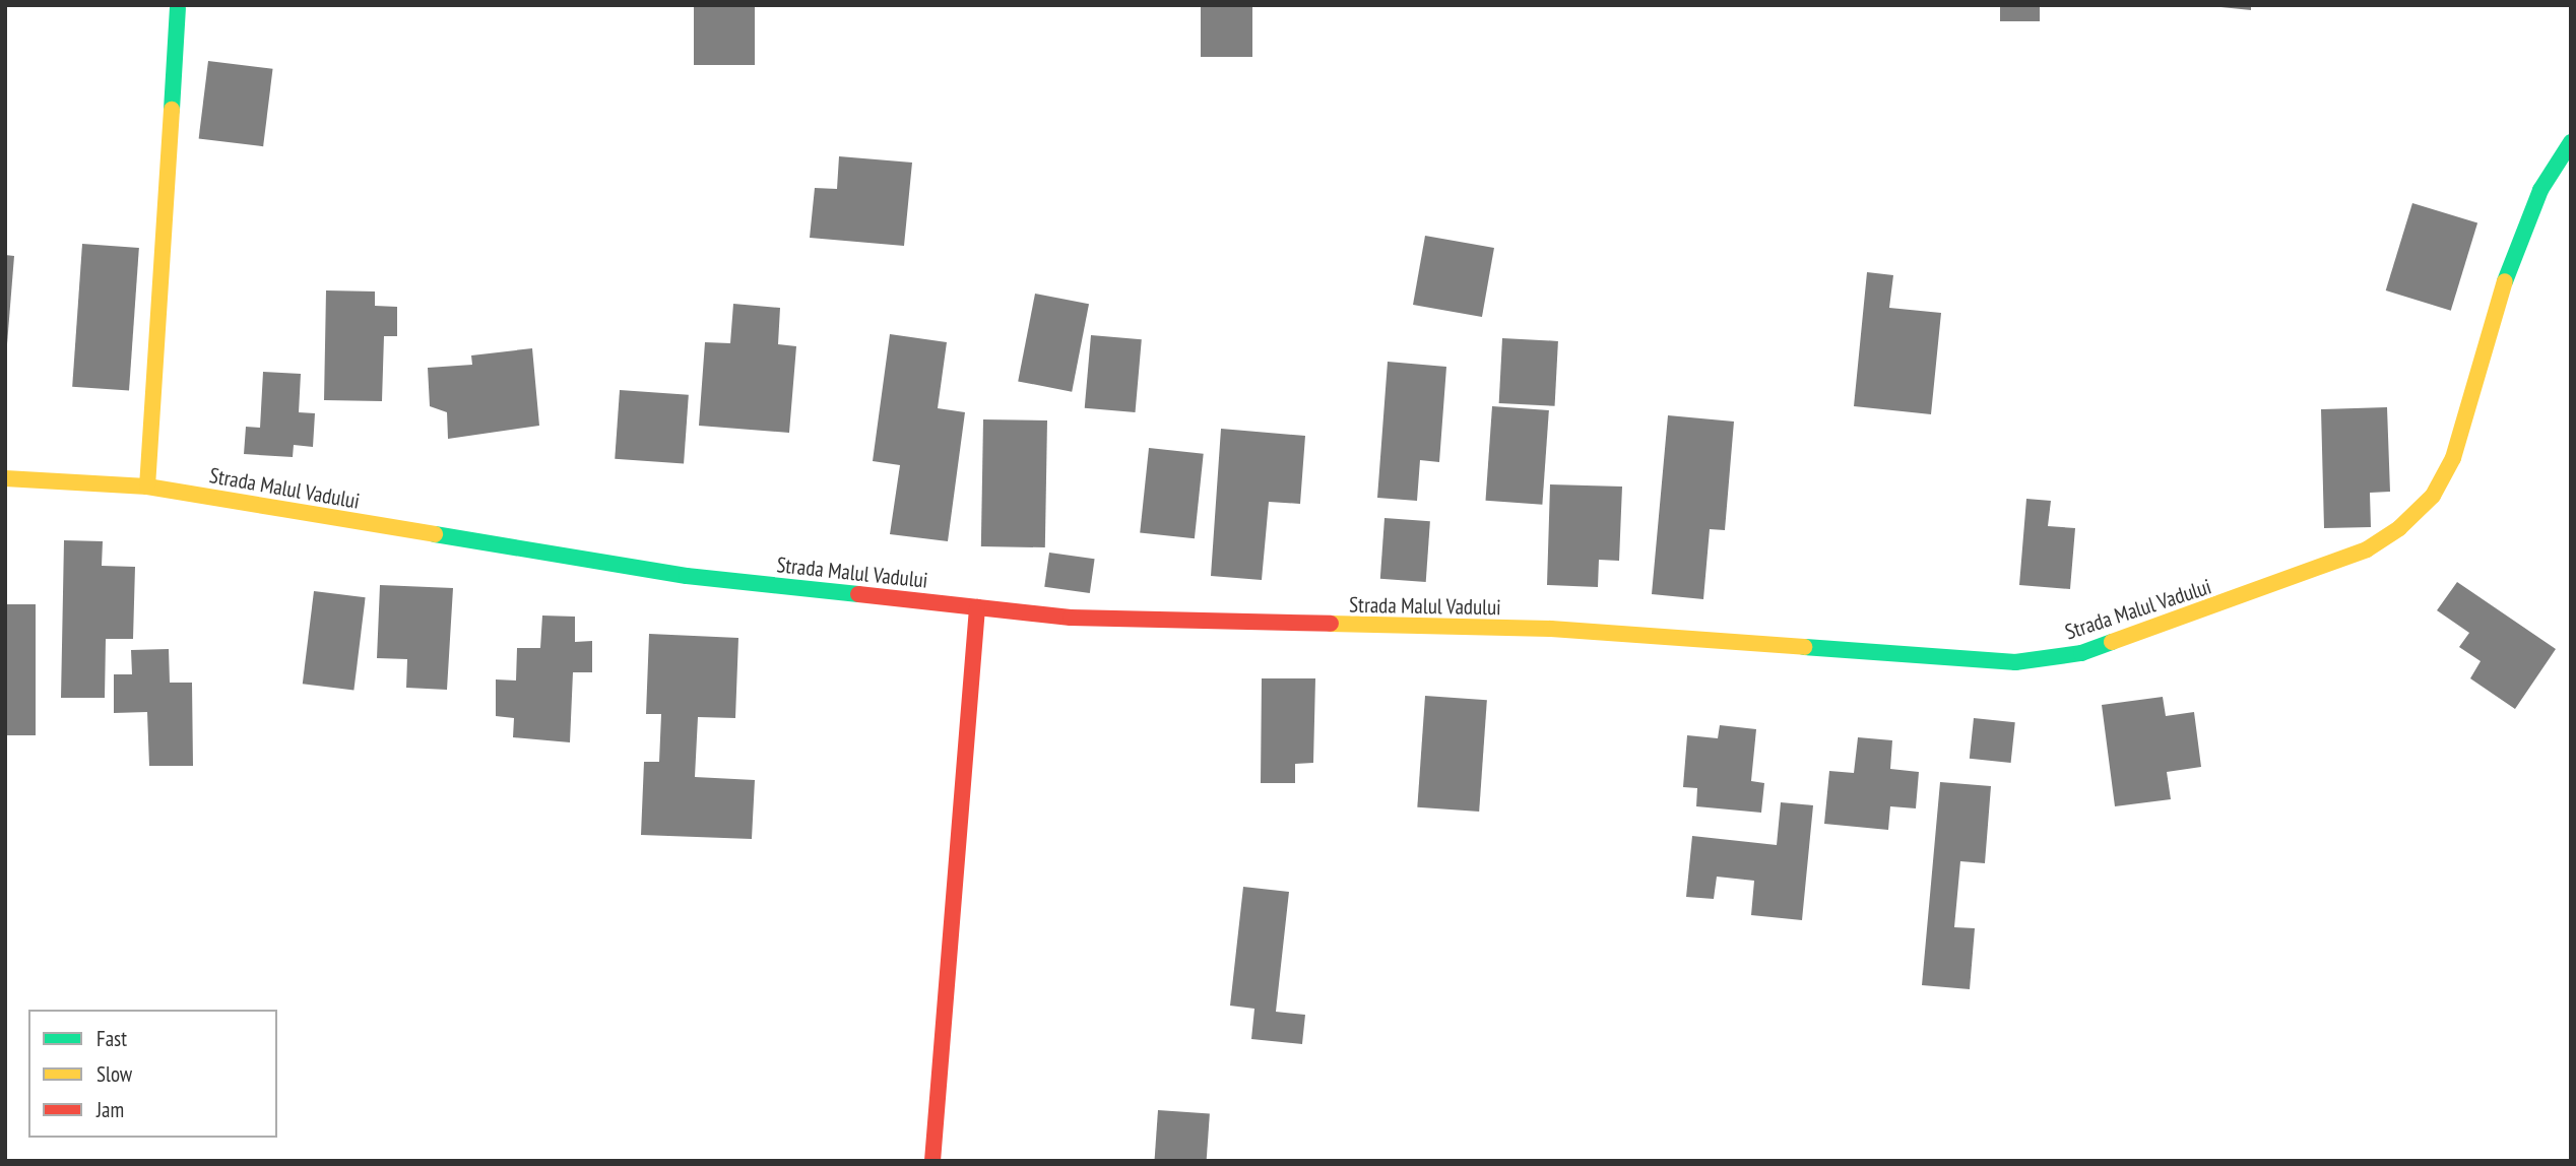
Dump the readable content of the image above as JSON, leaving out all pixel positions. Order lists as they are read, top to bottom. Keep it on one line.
{"streets":{"street":["Strada Malul Vadului"]},"legend":["Fast","Slow","Jam"]}
